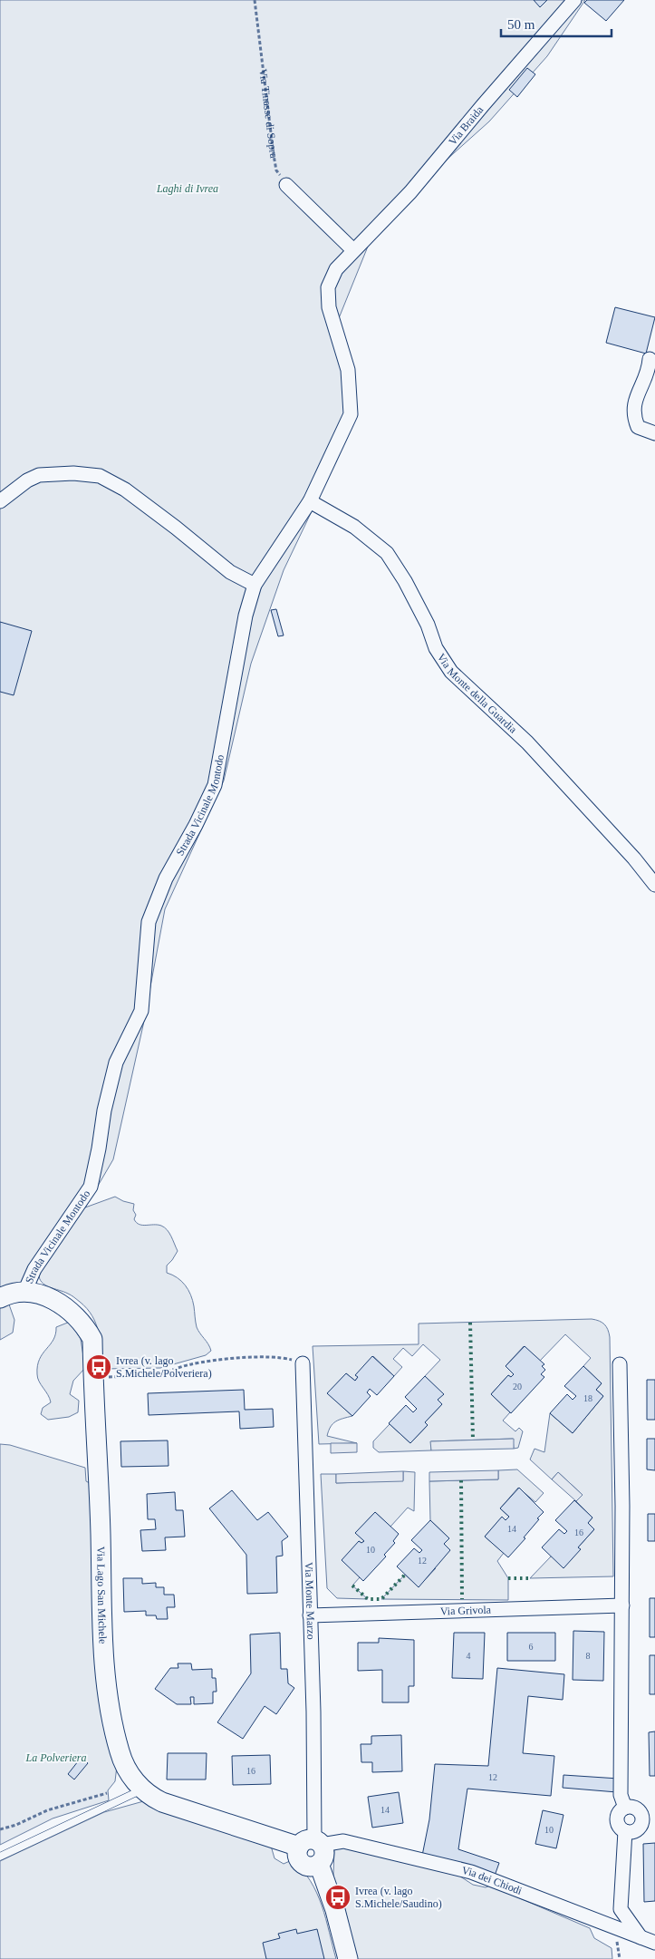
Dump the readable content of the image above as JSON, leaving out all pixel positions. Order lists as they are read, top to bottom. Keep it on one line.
{"streets":{"main road":["Via Lago San Michele"],"street":["Via Braida","Via Monte della Guardia","Strada Vicinale Montodo","Via Monte Marzo","Via Grivola","Via dei Chiodi"],"path":["Via Tinasse di Sopra"]},"crossings":[["Via Braida","Via Monte della Guardia"],["Via Braida","Strada Vicinale Montodo"],["Via Monte della Guardia","Strada Vicinale Montodo"],["Strada Vicinale Montodo","Via Lago San Michele"],["Via Lago San Michele","Via Monte Marzo"],["Via Lago San Michele","Via dei Chiodi"],["Via Monte Marzo","Via Grivola"],["Via Monte Marzo","Via dei Chiodi"]],"parks":["Laghi di Ivrea","La Polveriera"],"places":{"bus stop":["Ivrea (v. lago S.Michele/Polveriera)","Ivrea (v. lago S.Michele/Saudino)"]},"house_numbers":["20","18","14","16","10","12","6","4","8","16","12","14","10"],"scale_bar":"50 m"}
